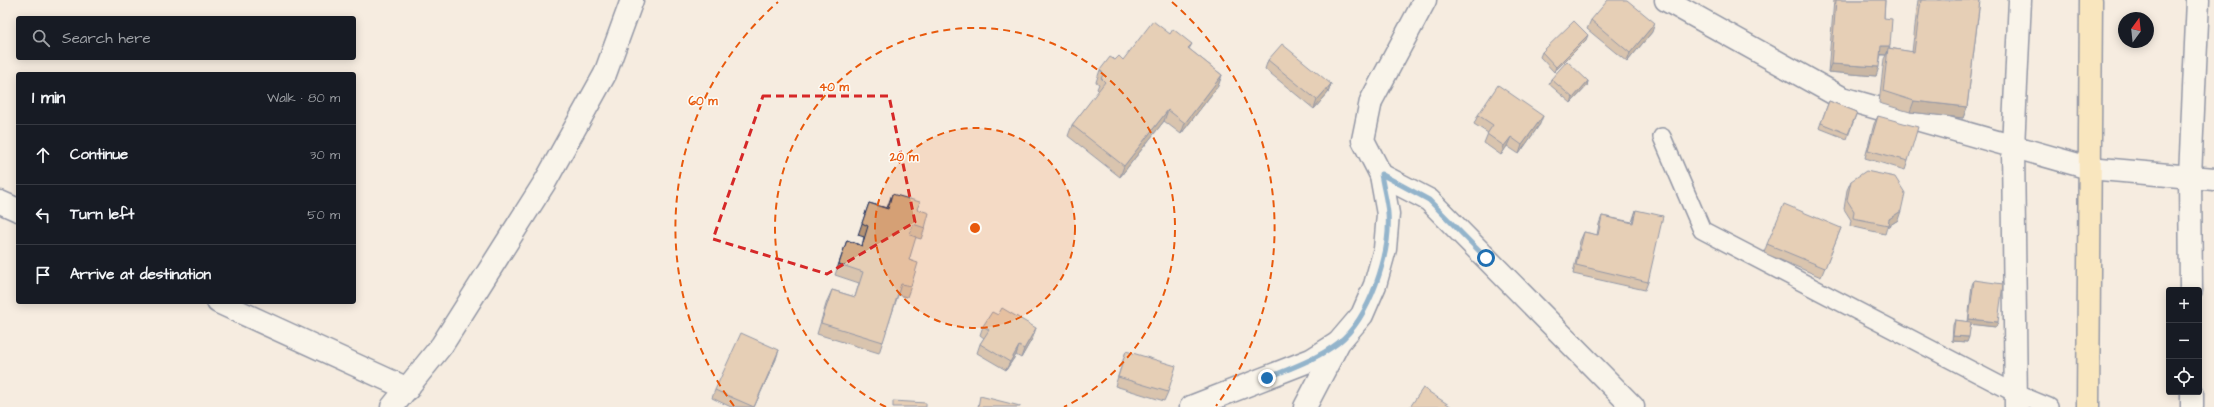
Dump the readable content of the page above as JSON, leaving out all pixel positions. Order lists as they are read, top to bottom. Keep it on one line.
{"north":"top","page":{"search":"Search here","heading":["1 min","Walk · 80 m"],"list":[["Continue","30 m"],["Turn left","50 m"],"Arrive at destination"],"map_buttons":["+","−"]},"rings":["40 m","60 m","20 m"]}
